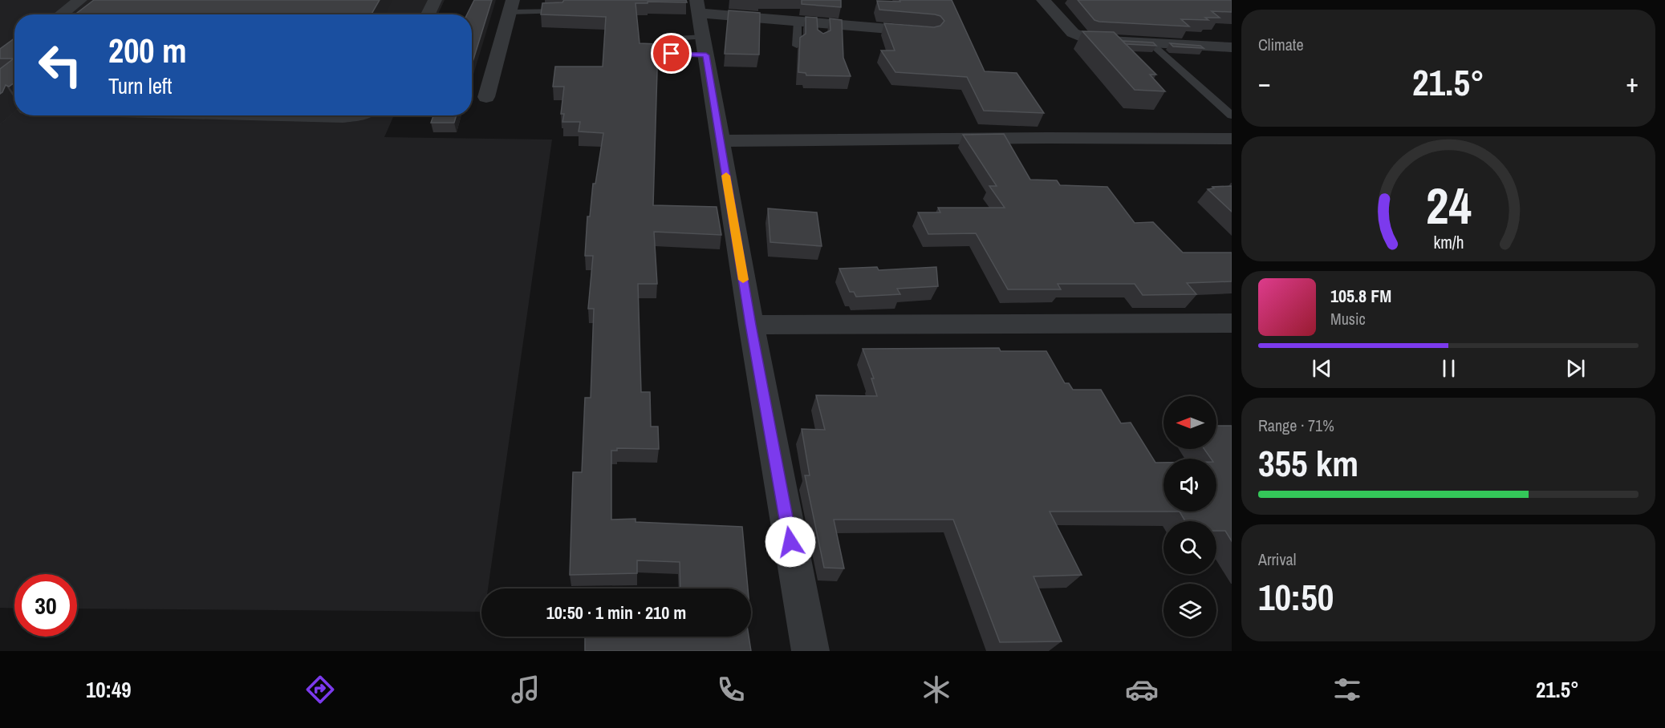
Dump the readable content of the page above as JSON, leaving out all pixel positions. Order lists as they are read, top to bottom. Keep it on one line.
{"north":"left","page":{"tile":["Climate",["Range · 71%","355 km"],["Arrival","10:50"]],"turn":["200 m","Turn left"],"heat":["−","21.5°","+"],"song":["105.8 FM","Music"],"limit":"30","trip":"10:50 · 1 min · 210 m","tabs":["10:49","21.5°"],"gauge":["24","km/h"]}}
